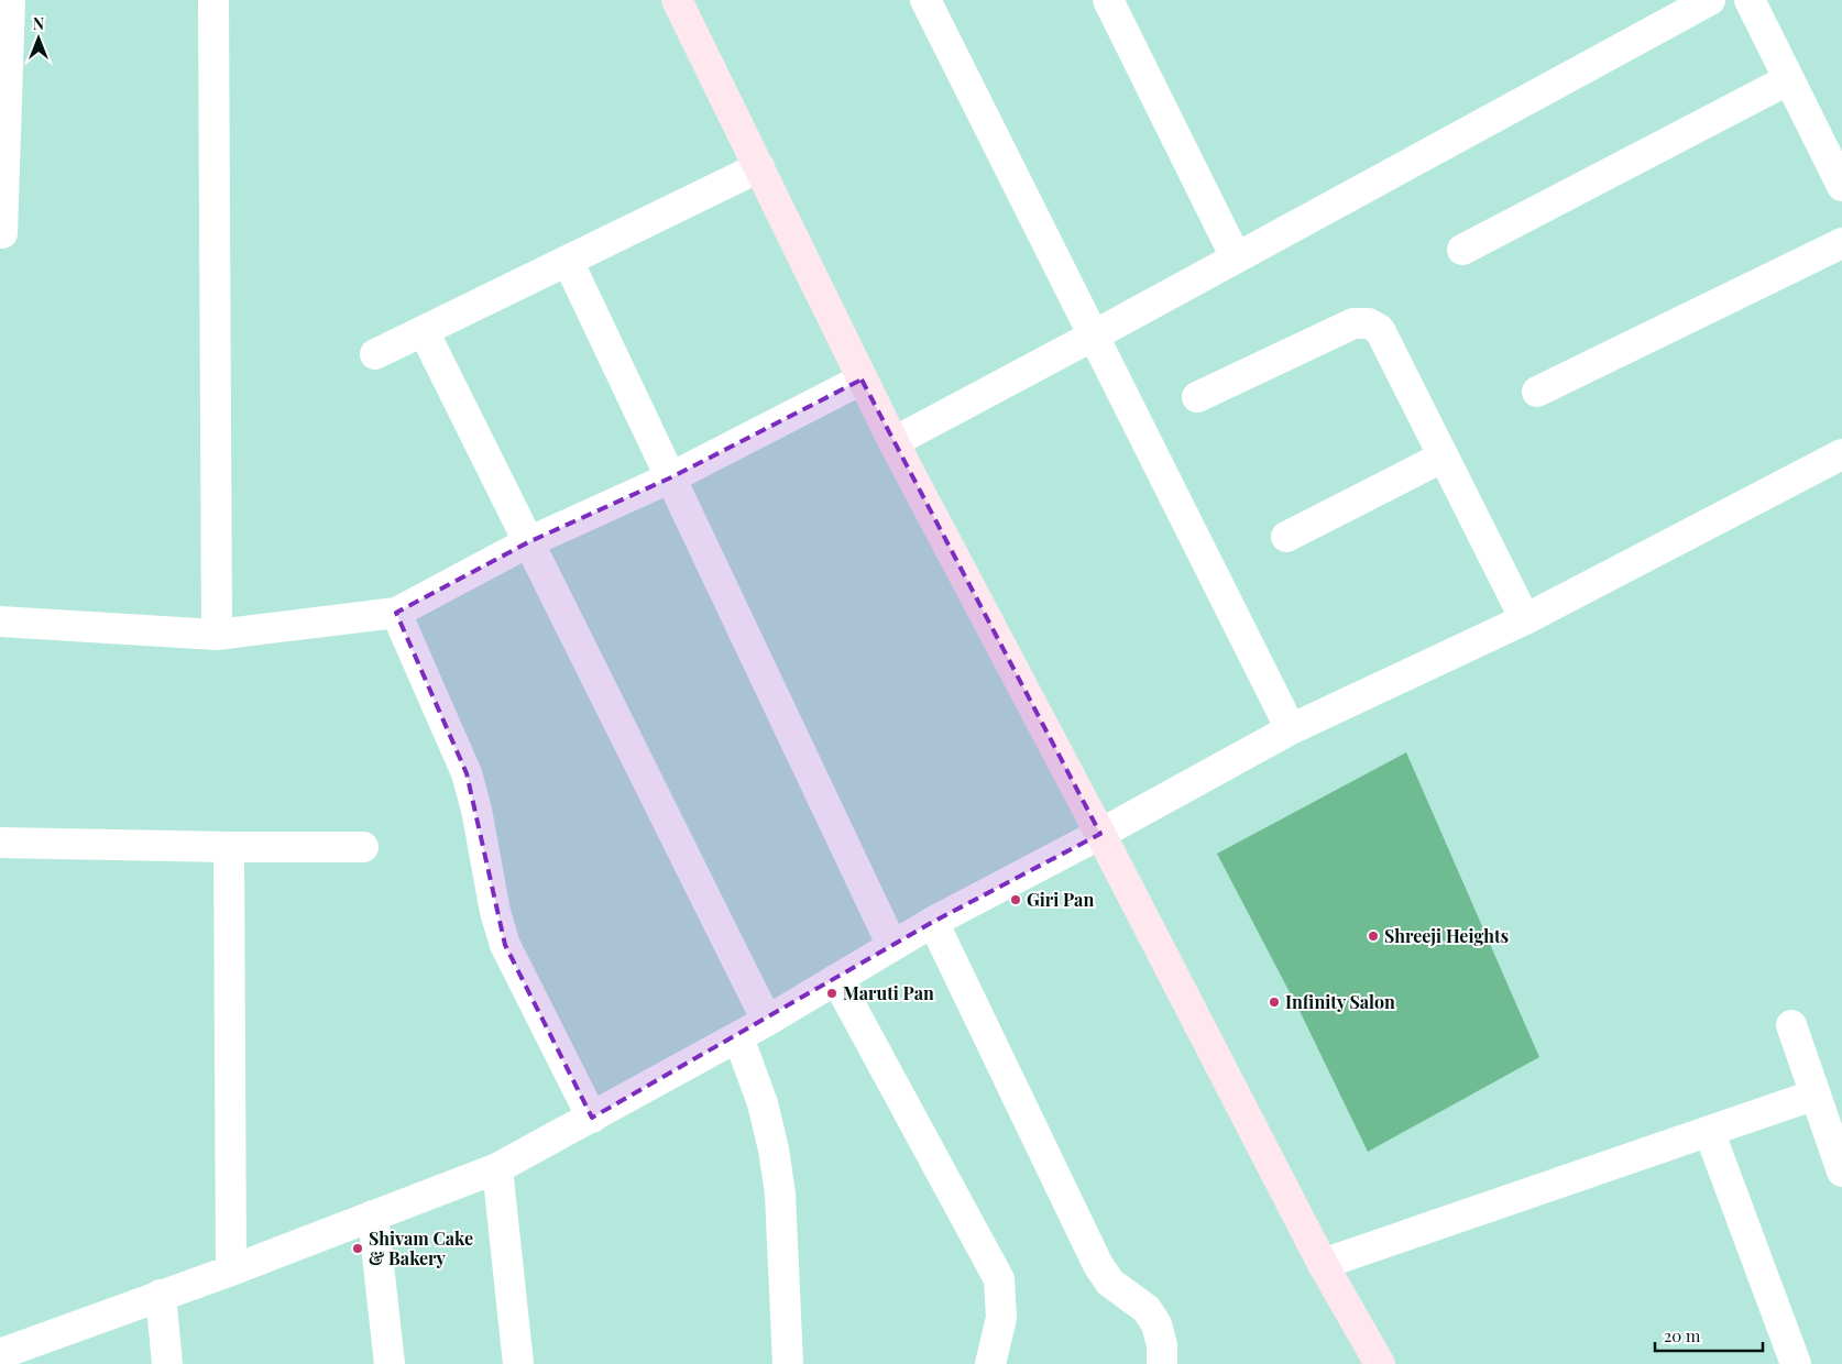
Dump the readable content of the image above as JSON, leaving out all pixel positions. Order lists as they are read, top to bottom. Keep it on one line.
{"places":["Giri Pan","Shreeji Heights","Maruti Pan","Infinity Salon","Shivam Cake & Bakery"],"scale_bar":"20 m","north":"top"}
